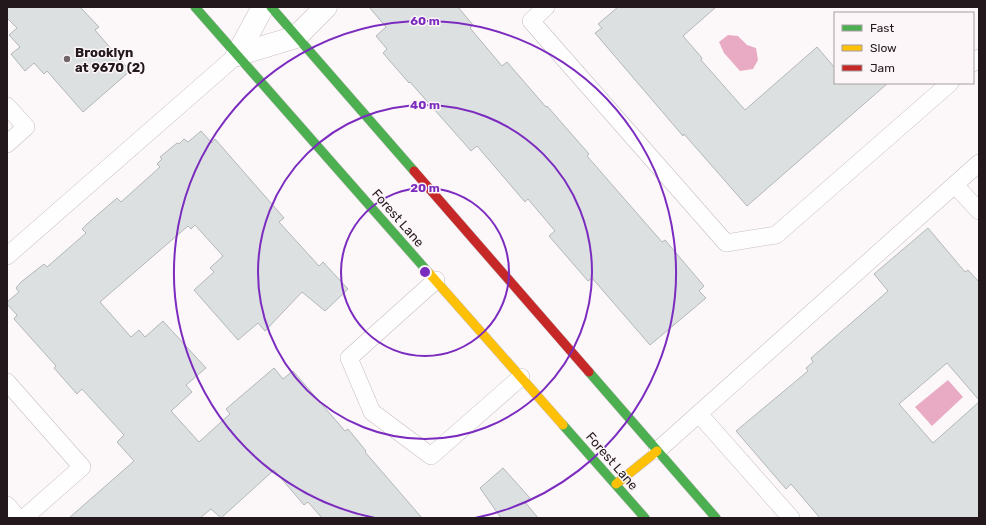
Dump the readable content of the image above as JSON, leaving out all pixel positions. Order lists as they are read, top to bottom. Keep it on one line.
{"streets":{"main road":["Forest Lane"]},"places":["Brooklyn at 9670 (2)"],"legend":["Fast","Slow","Jam"],"rings":["60 m","40 m","20 m"]}
